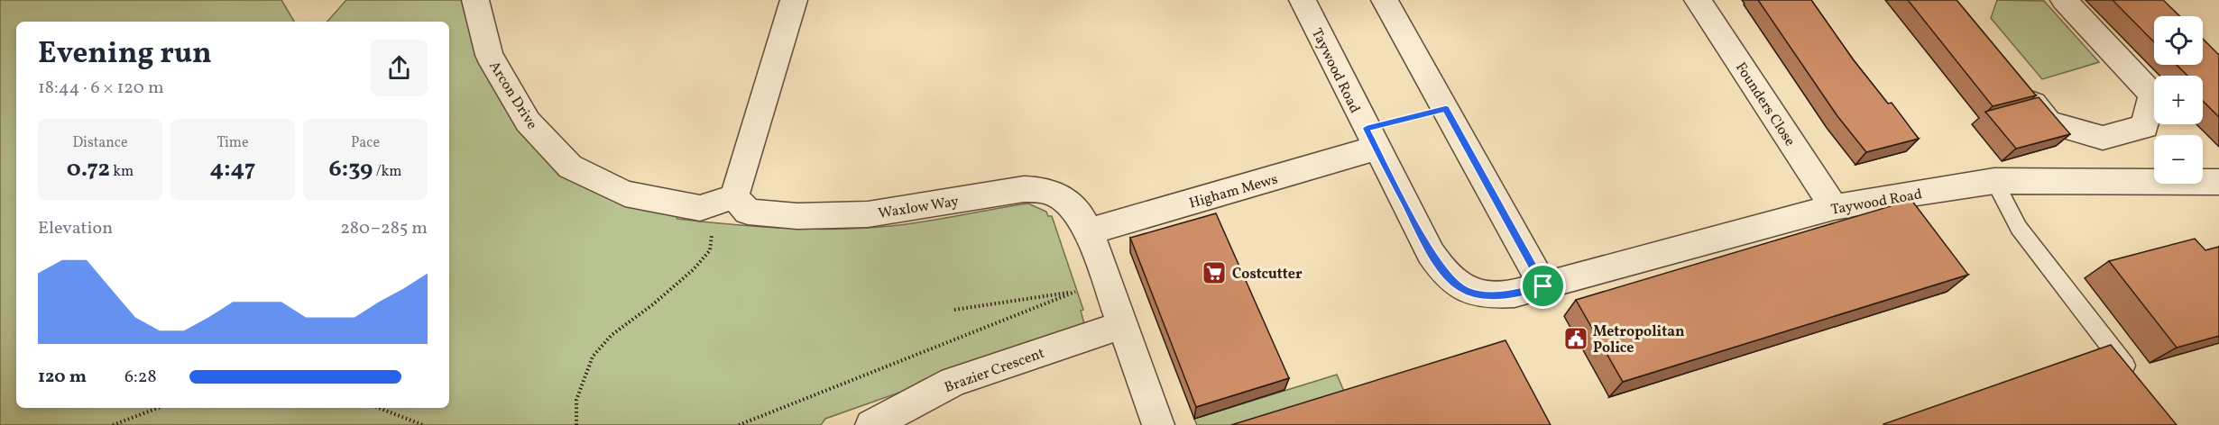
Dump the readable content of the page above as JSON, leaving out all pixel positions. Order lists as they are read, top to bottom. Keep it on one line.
{"streets":{"street":["Taywood Road","Arcon Drive","Founders Close","Higham Mews","Waxlow Way","Brazier Crescent"]},"crossings":[["Taywood Road","Founders Close"],["Taywood Road","Higham Mews"],["Arcon Drive","Waxlow Way"],["Higham Mews","Waxlow Way"],["Waxlow Way","Brazier Crescent"]],"places":{"supermarket":["Costcutter"],"public building":["Metropolitan Police"]},"page":{"map_buttons":["+","−"],"heading":["Evening run","18:44 · 6 × 120 m"],"stats":[["Distance","0.72 km"],["Time","4:47"],["Pace","6:39 /km"]],"chart":["Elevation","280–285 m"],"list":[{"name":"120 m","note":"6:28"}]}}
